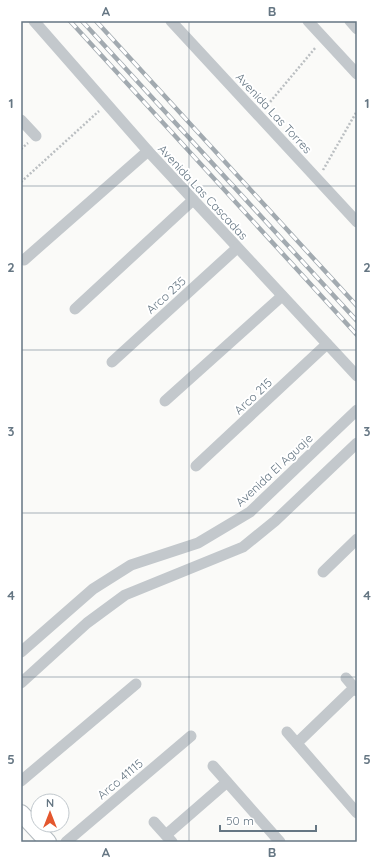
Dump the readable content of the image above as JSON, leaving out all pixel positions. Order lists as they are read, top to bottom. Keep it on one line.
{"streets":{"street":["Avenida Las Torres","Avenida Las Cascadas","Arco 235","Arco 215","Avenida El Aguaje","Arco 41115"]},"crossings":[["Avenida Las Cascadas","Arco 235"],["Avenida Las Cascadas","Arco 215"]],"scale_bar":"50 m","north":"top","grid":{"columns":["A","B"],"rows":["1","2","3","4","5"]}}
